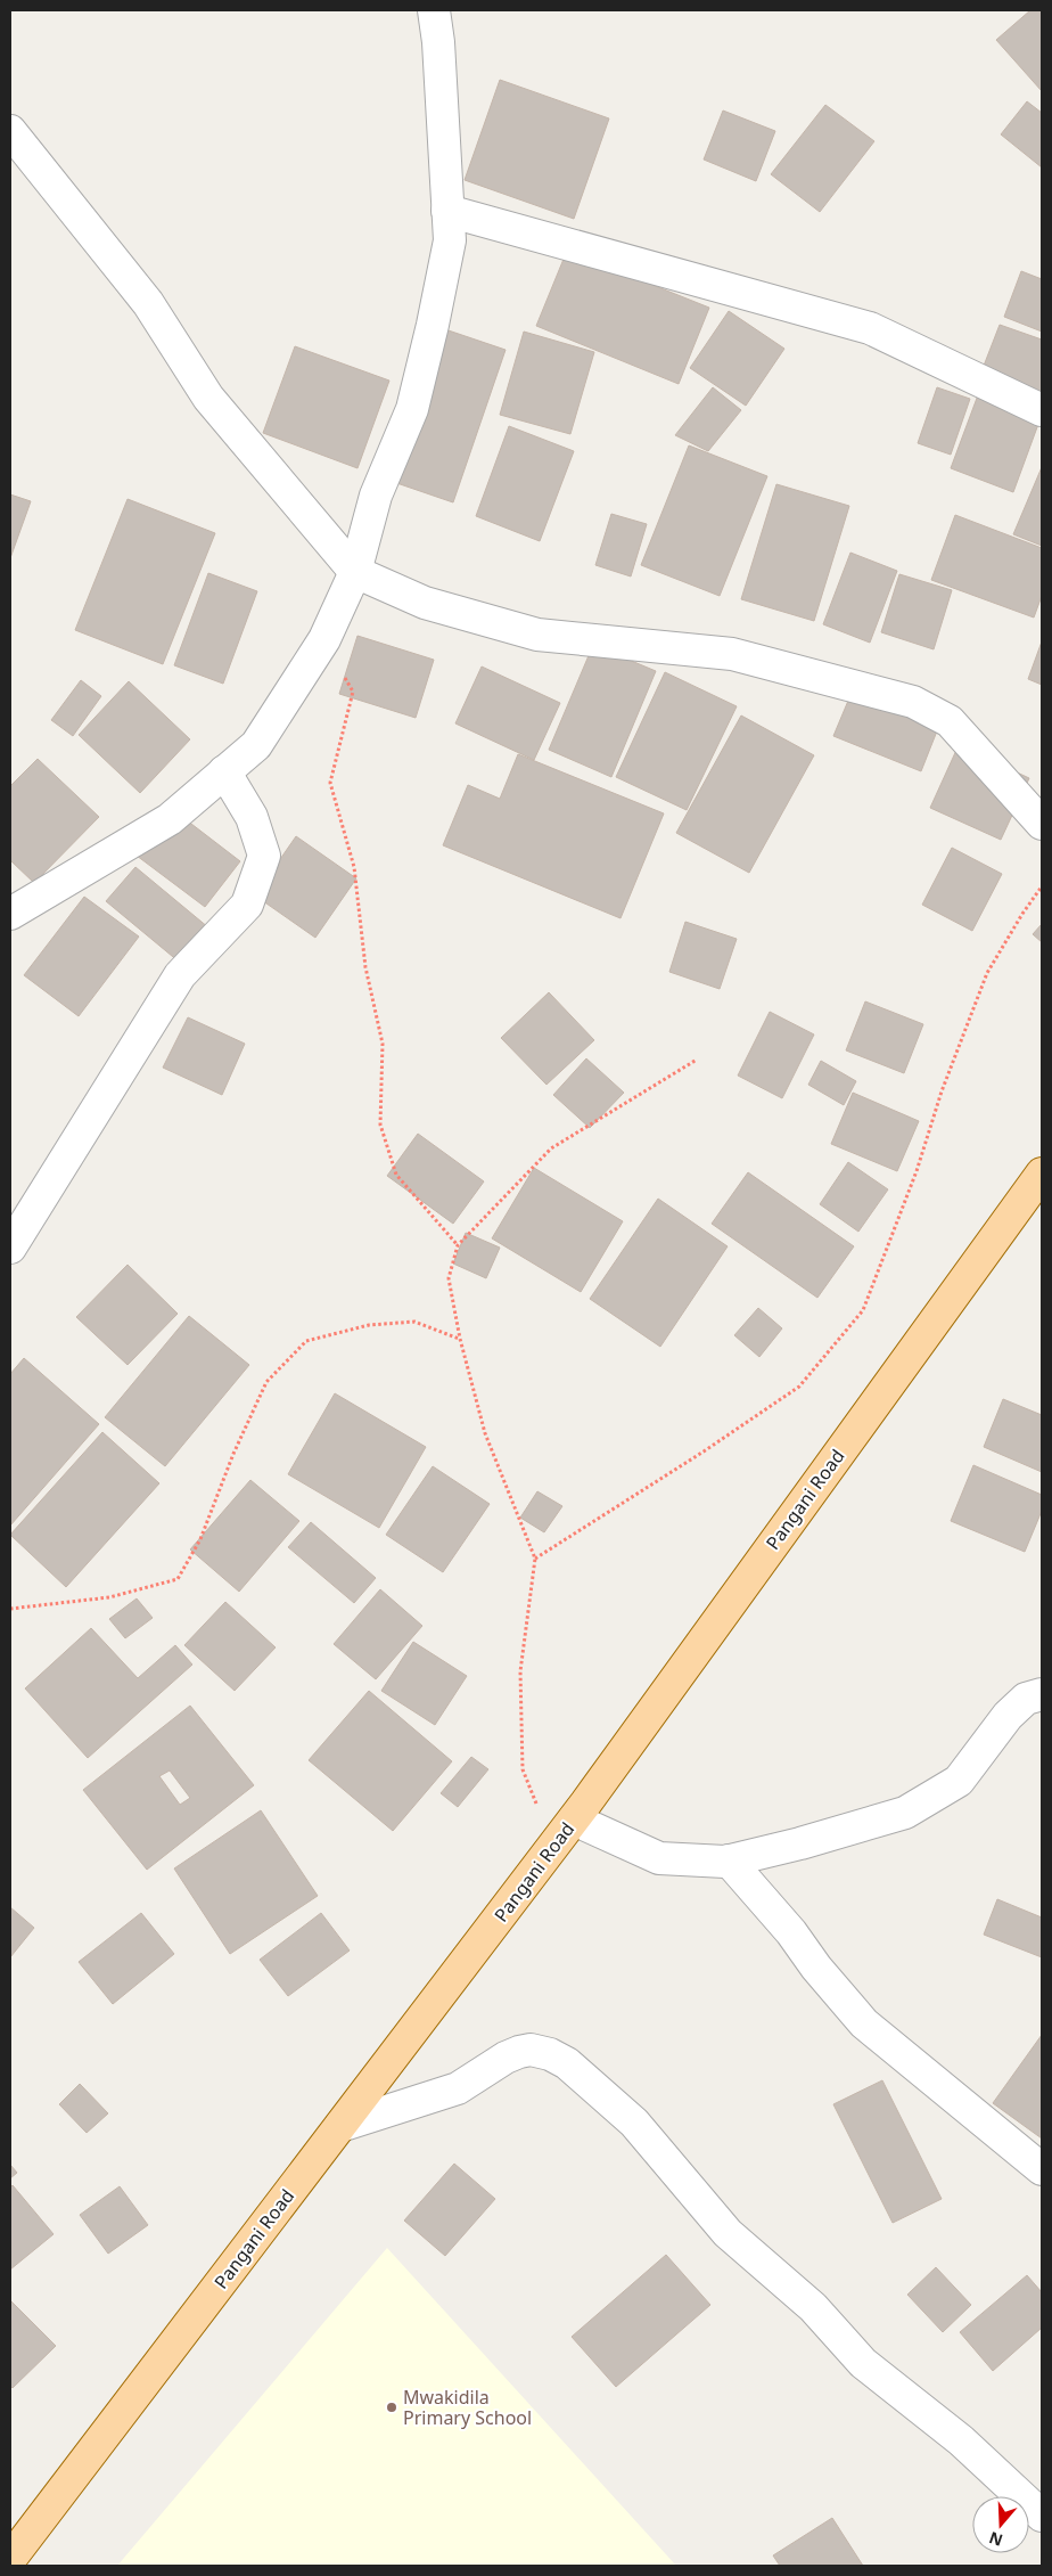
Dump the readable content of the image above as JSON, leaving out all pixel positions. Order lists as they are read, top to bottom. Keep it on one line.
{"streets":{"main road":["Pangani Road"]},"places":["Mwakidila Primary School"],"north":"bottom"}
